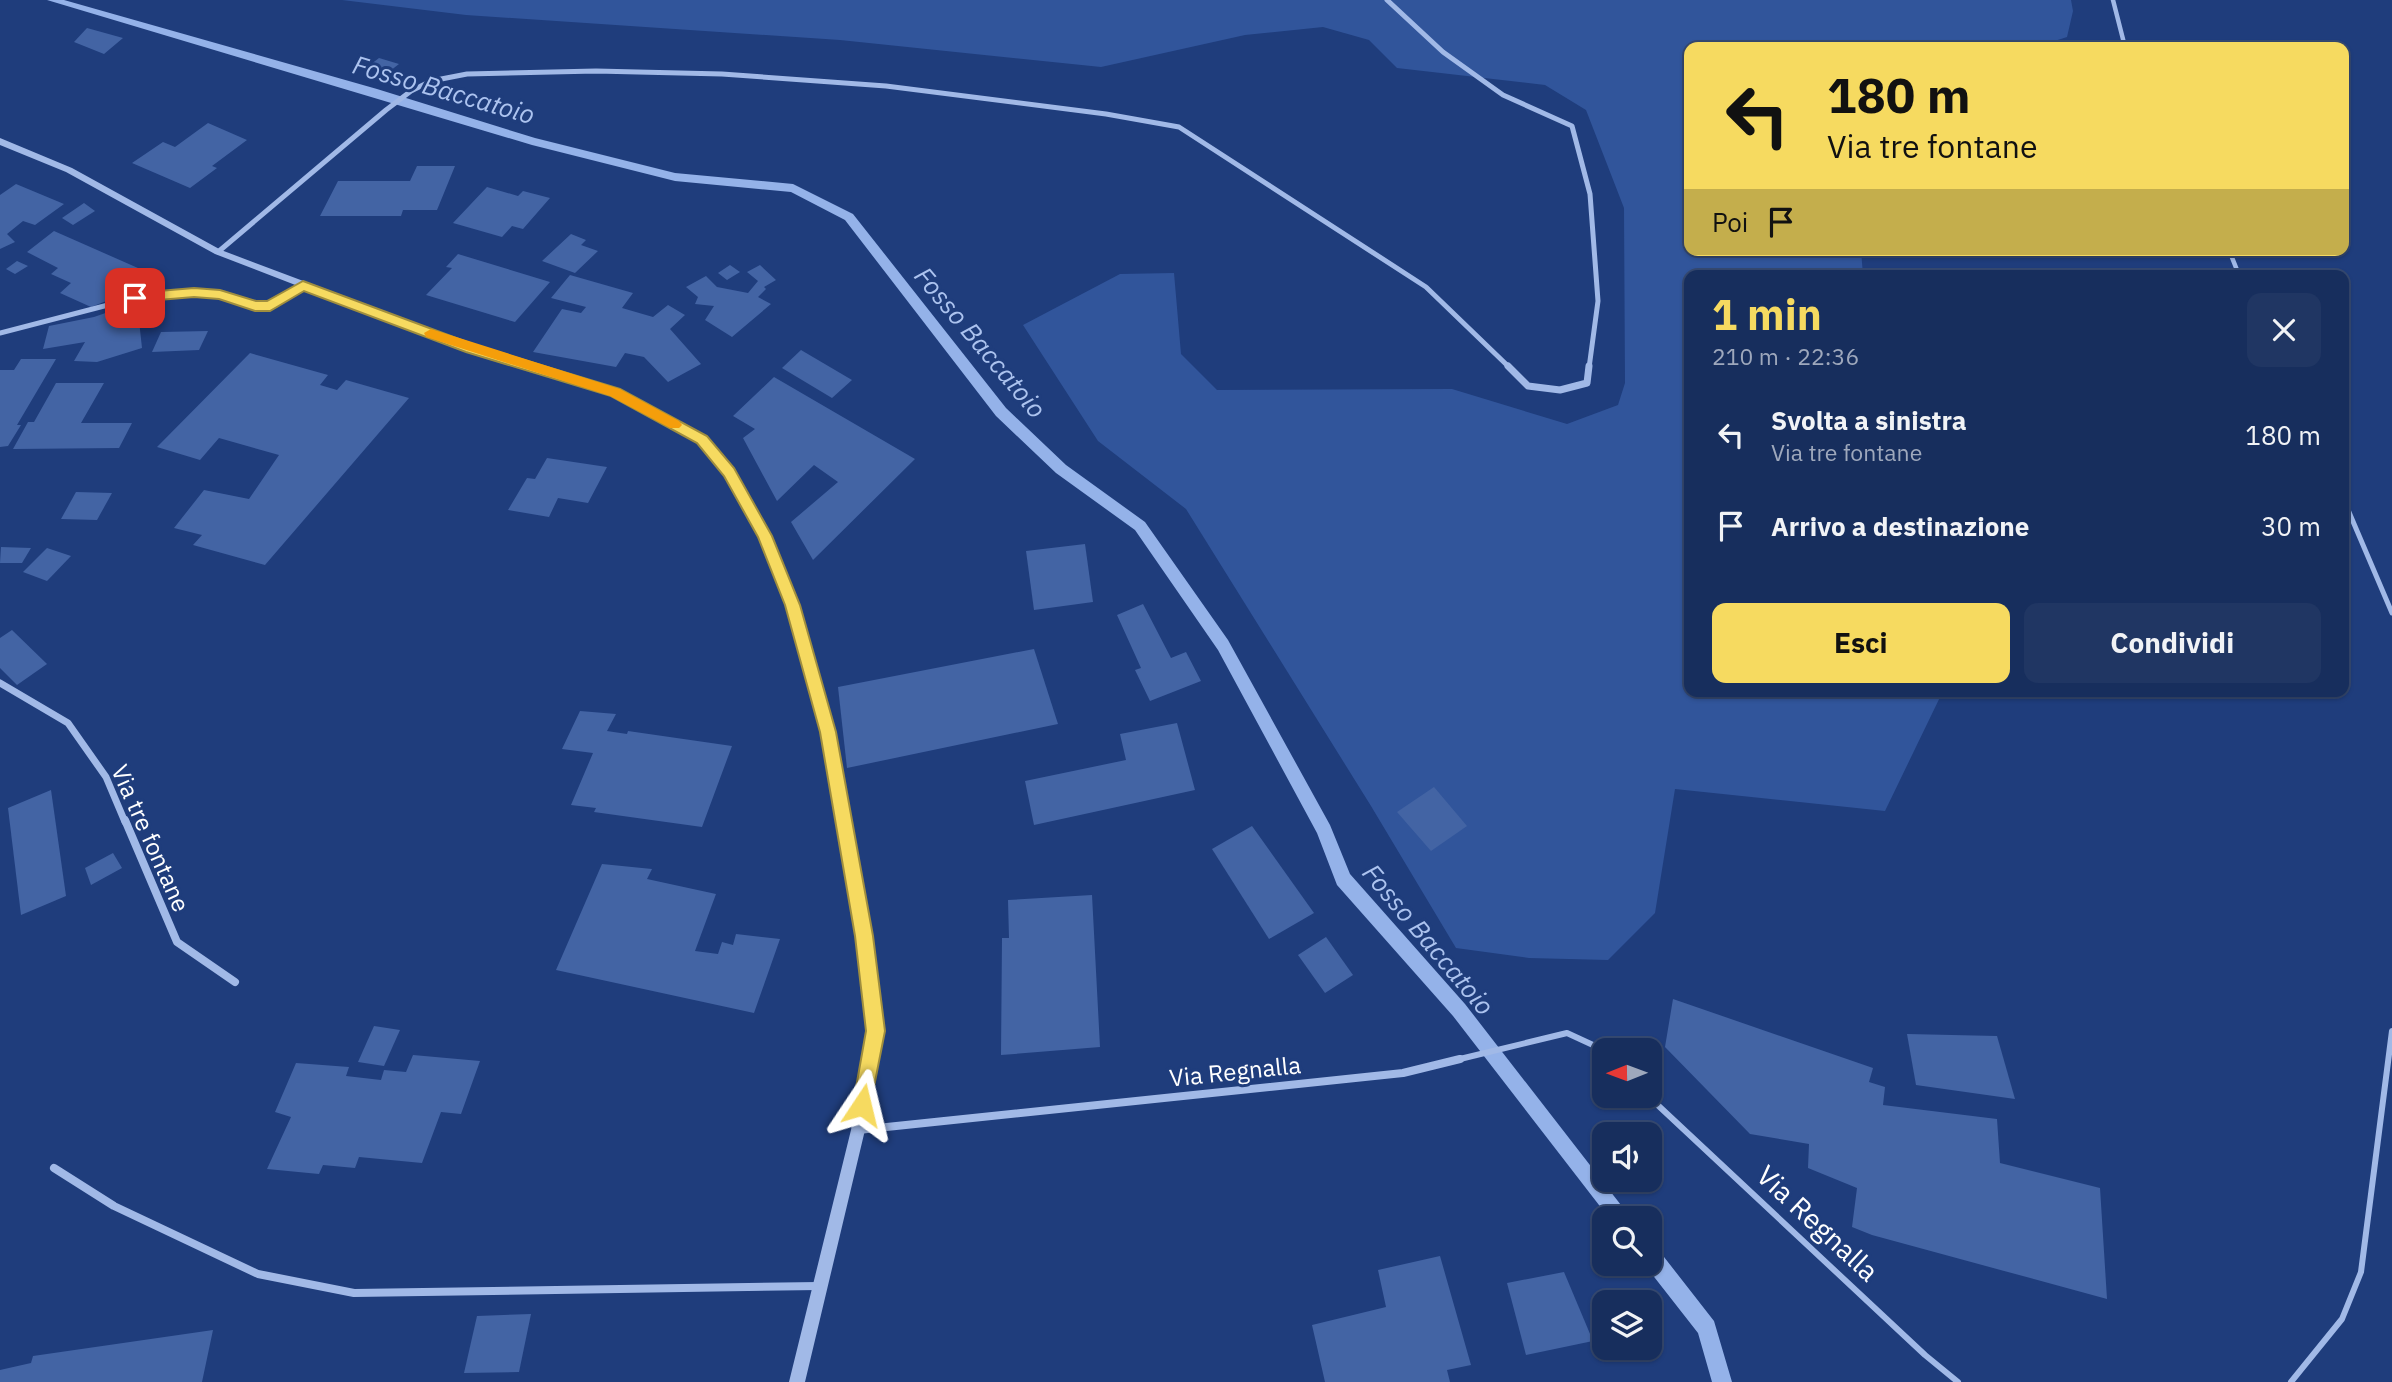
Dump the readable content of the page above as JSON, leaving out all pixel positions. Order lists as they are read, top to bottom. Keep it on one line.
{"streets":{"street":["Via tre fontane","Via Regnalla"]},"water":["Fosso Baccatoio"],"north":"left","page":{"turn":["180 m","Via tre fontane"],"then":"Poi","heading":["1 min","210 m · 22:36"],"list":[{"name":"Svolta a sinistra","note":"Via tre fontane","value":"180 m"},{"name":"Arrivo a destinazione","value":"30 m"}],"buttons":["Esci","Condividi"]}}
